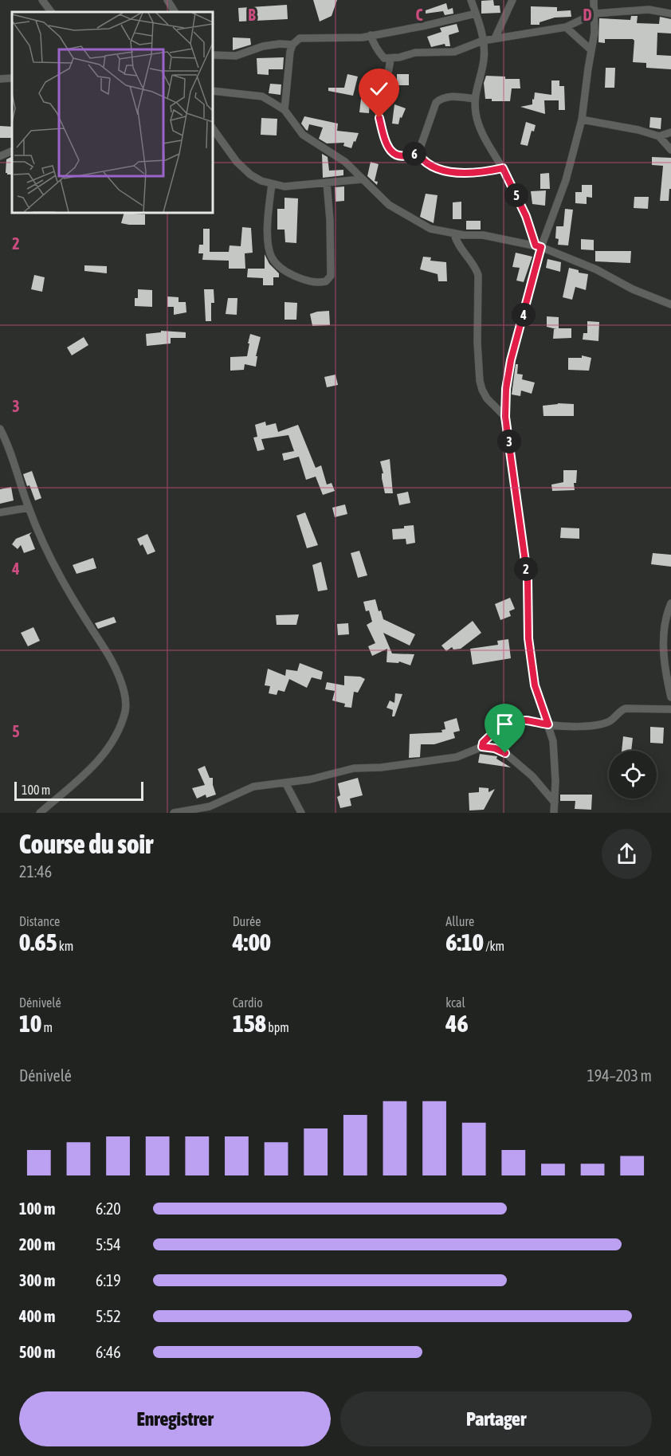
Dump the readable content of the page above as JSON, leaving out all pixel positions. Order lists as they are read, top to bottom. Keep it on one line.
{"scale_bar":"100 m","page":{"pins":["6","5","4","3","2"],"scale":"100 m","heading":["Course du soir","21:46"],"stats":[["Distance","0.65 km"],["Durée","4:00"],["Allure","6:10 /km"],["Dénivelé","10 m"],["Cardio","158 bpm"],["kcal","46"]],"chart":["Dénivelé","194–203 m"],"list":[{"name":"100 m","note":"6:20"},{"name":"200 m","note":"5:54"},{"name":"300 m","note":"6:19"},{"name":"400 m","note":"5:52"},{"name":"500 m","note":"6:46"}],"buttons":["Enregistrer","Partager"]},"grid":{"columns":["B","C","D"],"rows":["2","3","4","5"]}}
